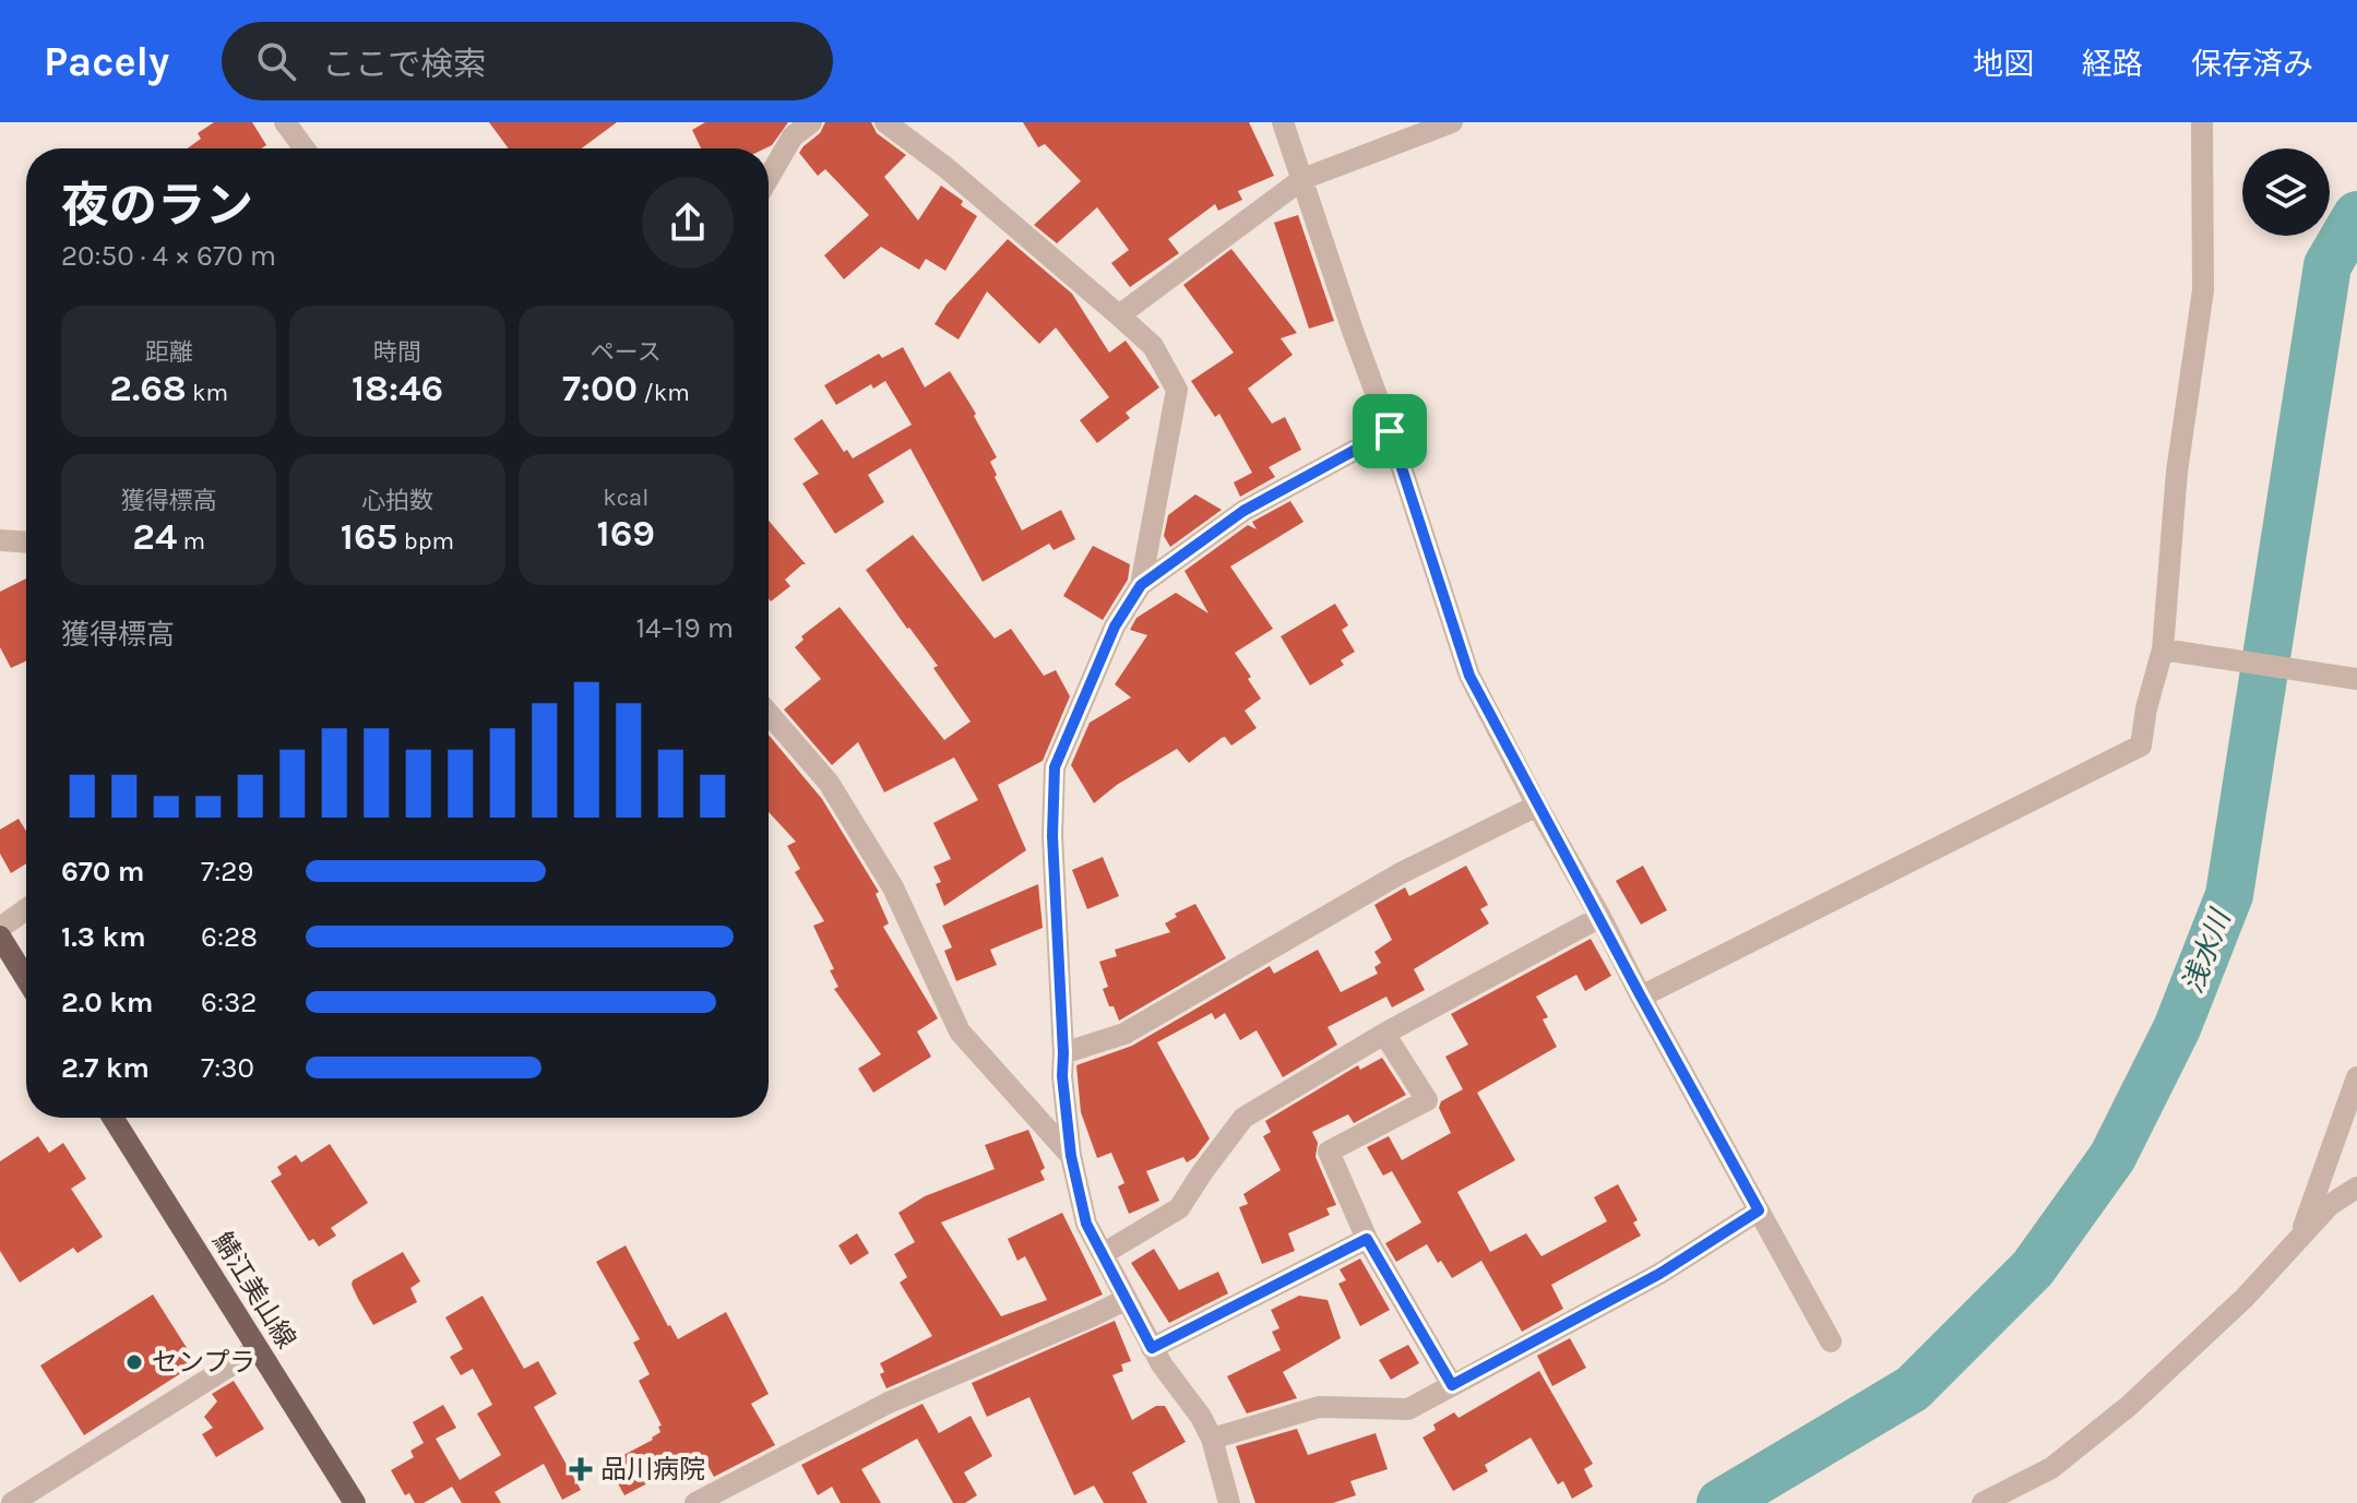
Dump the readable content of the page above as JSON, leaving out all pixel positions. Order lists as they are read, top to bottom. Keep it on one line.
{"streets":{"main road":["鯖江美山線"]},"water":["浅水川"],"places":{"other":["センプラ"],"health":["品川病院"]},"page":{"header":"Pacely","search":"ここで検索","nav":["地図","経路","保存済み"],"heading":["夜のラン","20:50 · 4 × 670 m"],"stats":[["距離","2.68 km"],["時間","18:46"],["ペース","7:00 /km"],["獲得標高","24 m"],["心拍数","165 bpm"],["kcal","169"]],"chart":["獲得標高","14–19 m"],"list":[{"name":"670 m","note":"7:29"},{"name":"1.3 km","note":"6:28"},{"name":"2.0 km","note":"6:32"},{"name":"2.7 km","note":"7:30"}]}}
